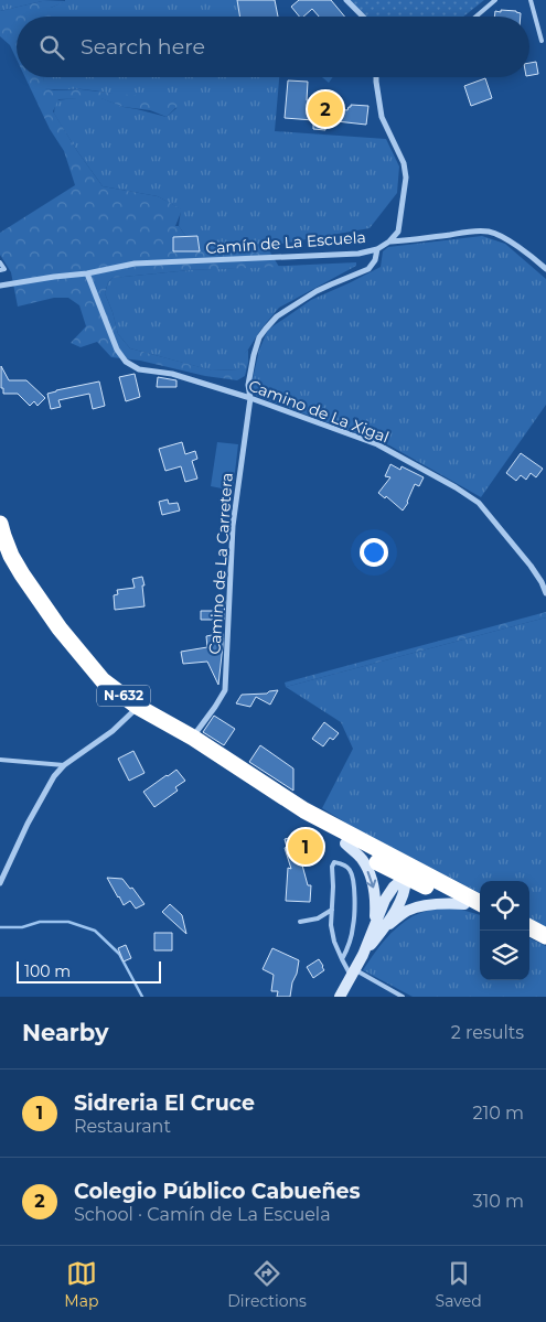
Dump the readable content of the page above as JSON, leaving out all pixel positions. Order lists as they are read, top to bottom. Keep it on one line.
{"streets":{"highway":["N-632"],"street":["Camín de La Escuela","Camino de La Xigal","Camino de La Carretera"]},"crossings":[["Camín de La Escuela","Camino de La Xigal"],["Camín de La Escuela","Camino de La Carretera"],["Camino de La Xigal","Camino de La Carretera"],["Camino de La Carretera","N-632"]],"scale_bar":"100 m","page":{"search":"Search here","pins":["2","1"],"scale":"100 m","heading":["Nearby","2 results"],"list":[{"mark":"1","name":"Sidreria El Cruce","note":"Restaurant","value":"210 m"},{"mark":"2","name":"Colegio Público Cabueñes","note":"School · Camín de La Escuela","value":"310 m"}],"nav":["Map","Directions","Saved"]}}
